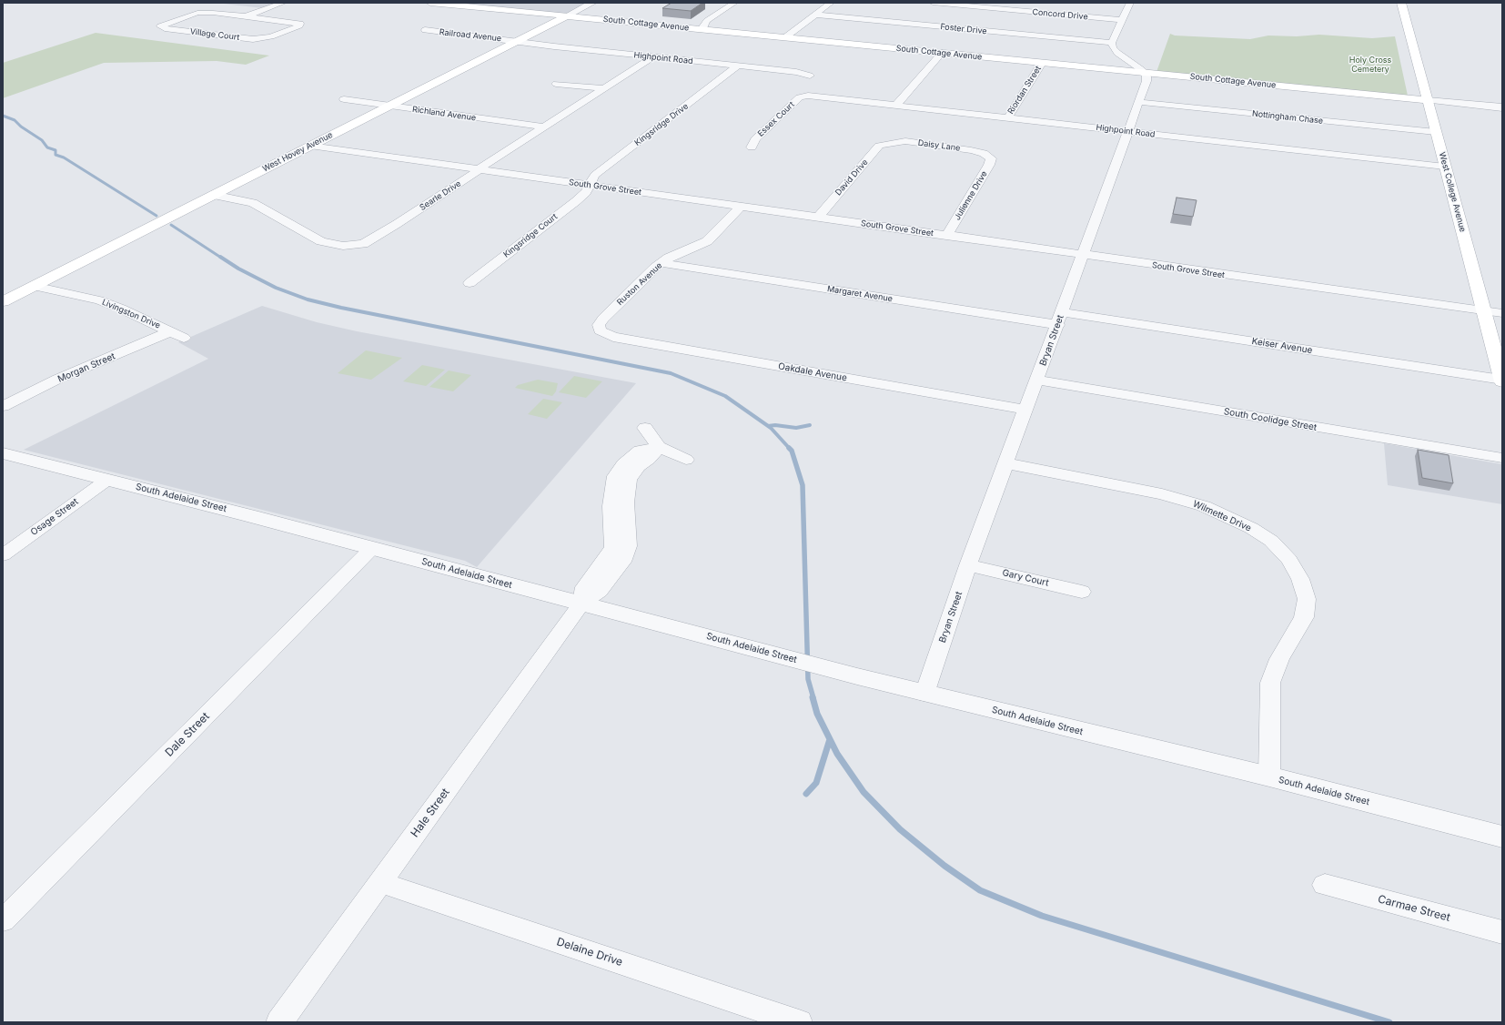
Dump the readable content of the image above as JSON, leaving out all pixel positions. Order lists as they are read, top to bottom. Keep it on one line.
{"streets":{"main road":["South Cottage Avenue","West Hovey Avenue","West College Avenue"],"street":["Concord Drive","Foster Drive","Village Court","Railroad Avenue","Highpoint Road","Riordan Street","Richland Avenue","Nottingham Chase","Essex Court","Kingsridge Drive","Daisy Lane","David Drive","South Grove Street","Searle Drive","Julienne Drive","Kingsridge Court","Ruston Avenue","Margaret Avenue","Livingston Drive","Bryan Street","Keiser Avenue","Morgan Street","Oakdale Avenue","South Coolidge Street","South Adelaide Street","Wilmette Drive","Osage Street","Gary Court","Dale Street","Hale Street","Carmae Street","Delaine Drive"]},"crossings":[["South Cottage Avenue","Riordan Street"],["South Cottage Avenue","West Hovey Avenue"],["South Cottage Avenue","West College Avenue"],["South Cottage Avenue","Bryan Street"],["Railroad Avenue","Highpoint Road"],["Railroad Avenue","West Hovey Avenue"],["Highpoint Road","Riordan Street"],["Highpoint Road","Essex Court"],["Highpoint Road","Kingsridge Drive"],["Highpoint Road","West Hovey Avenue"],["Highpoint Road","West College Avenue"],["Highpoint Road","Searle Drive"],["Highpoint Road","Bryan Street"],["Richland Avenue","West Hovey Avenue"],["Richland Avenue","Searle Drive"],["Nottingham Chase","West College Avenue"],["Nottingham Chase","Bryan Street"],["Kingsridge Drive","South Grove Street"],["Kingsridge Drive","Kingsridge Court"],["Daisy Lane","David Drive"],["Daisy Lane","Julienne Drive"],["West Hovey Avenue","South Grove Street"],["West Hovey Avenue","Searle Drive"],["West Hovey Avenue","Livingston Drive"],["David Drive","South Grove Street"],["South Grove Street","West College Avenue"],["South Grove Street","Searle Drive"],["South Grove Street","Julienne Drive"],["South Grove Street","Kingsridge Court"],["South Grove Street","Ruston Avenue"],["South Grove Street","Bryan Street"],["West College Avenue","Keiser Avenue"],["Ruston Avenue","Margaret Avenue"],["Ruston Avenue","Oakdale Avenue"],["Margaret Avenue","Bryan Street"],["Margaret Avenue","Keiser Avenue"],["Livingston Drive","Morgan Street"],["Bryan Street","Keiser Avenue"],["Bryan Street","Oakdale Avenue"],["Bryan Street","South Coolidge Street"],["Bryan Street","South Adelaide Street"],["Bryan Street","Wilmette Drive"],["Bryan Street","Gary Court"],["South Adelaide Street","Wilmette Drive"],["South Adelaide Street","Osage Street"],["South Adelaide Street","Dale Street"],["South Adelaide Street","Hale Street"],["Hale Street","Delaine Drive"]],"parks":["Holy Cross Cemetery"]}
